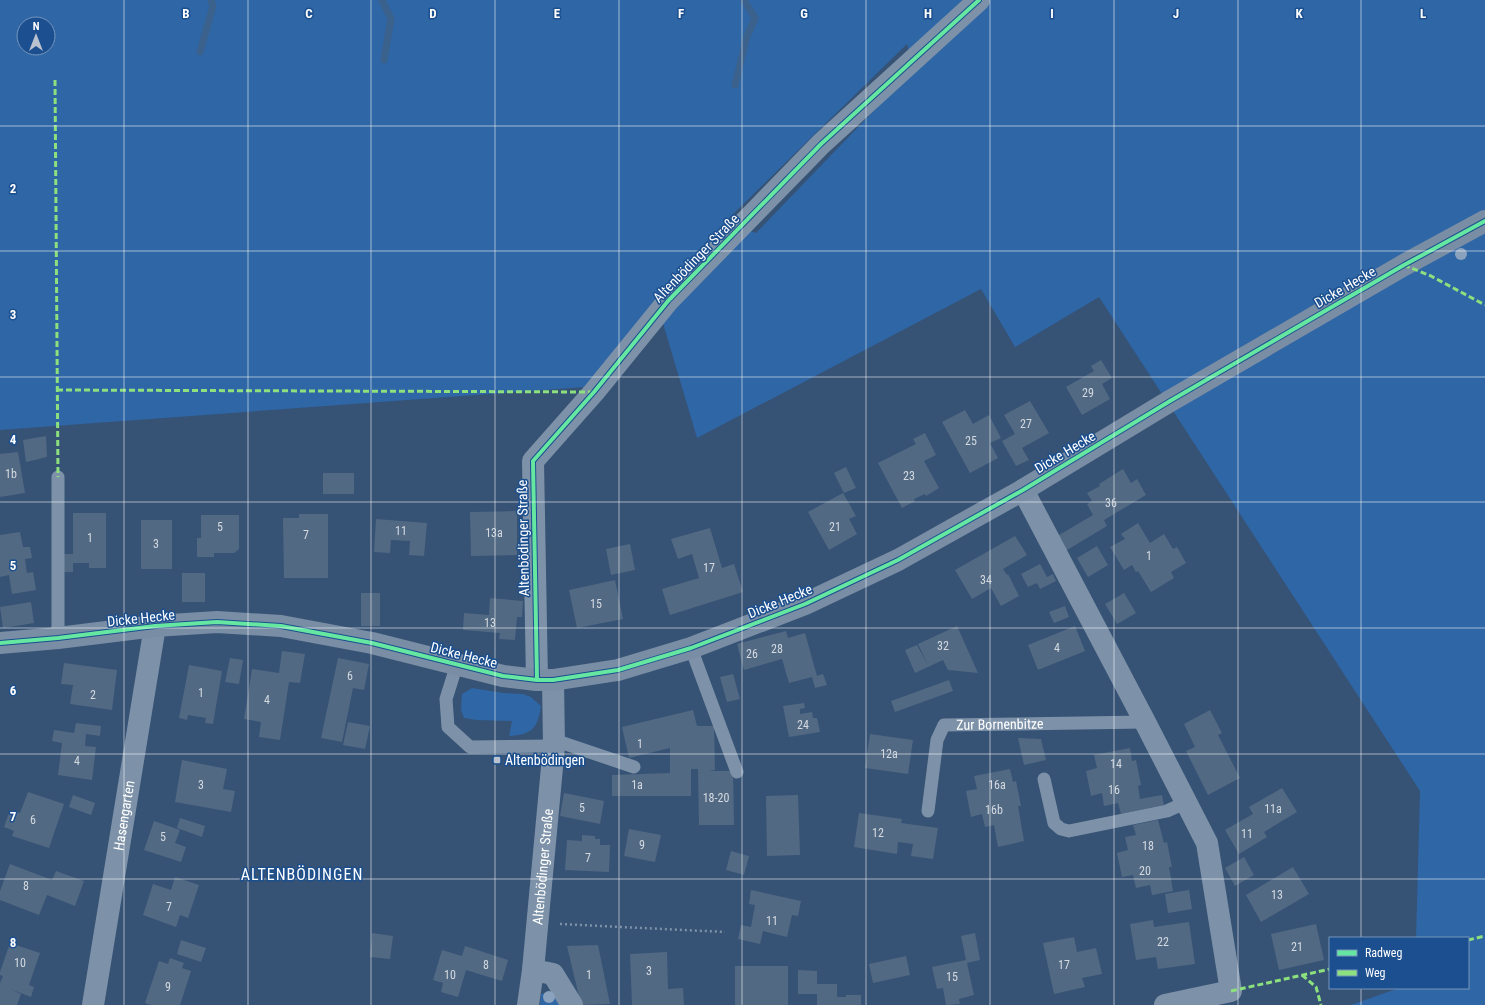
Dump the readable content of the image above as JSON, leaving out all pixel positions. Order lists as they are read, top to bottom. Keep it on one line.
{"streets":{"street":["Altenbödinger Straße","Dicke Hecke","Hasengarten"],"lane":["Zur Bornenbitze"]},"crossings":[["Altenbödinger Straße","Dicke Hecke"],["Dicke Hecke","Hasengarten"]],"districts":["ALTENBÖDINGEN"],"places":{"transit":["Altenbödingen"]},"house_numbers":["29","27","25","1b","23","36","5","21","11","13a","7","1","3","1","17","34","15","13","32","4","28","26","6","1","2","4","24","1","12a","4","14","3","1a","16a","16","18-20","5","11a","16b","6","12","11","5","9","18","7","20","8","13","7","11","22","21","10","8","17","3","10","1","15","9"],"legend":["Radweg","Weg"],"north":"top","grid":{"columns":["B","C","D","E","F","G","H","I","J","K","L"],"rows":["2","3","4","5","6","7","8"]}}
